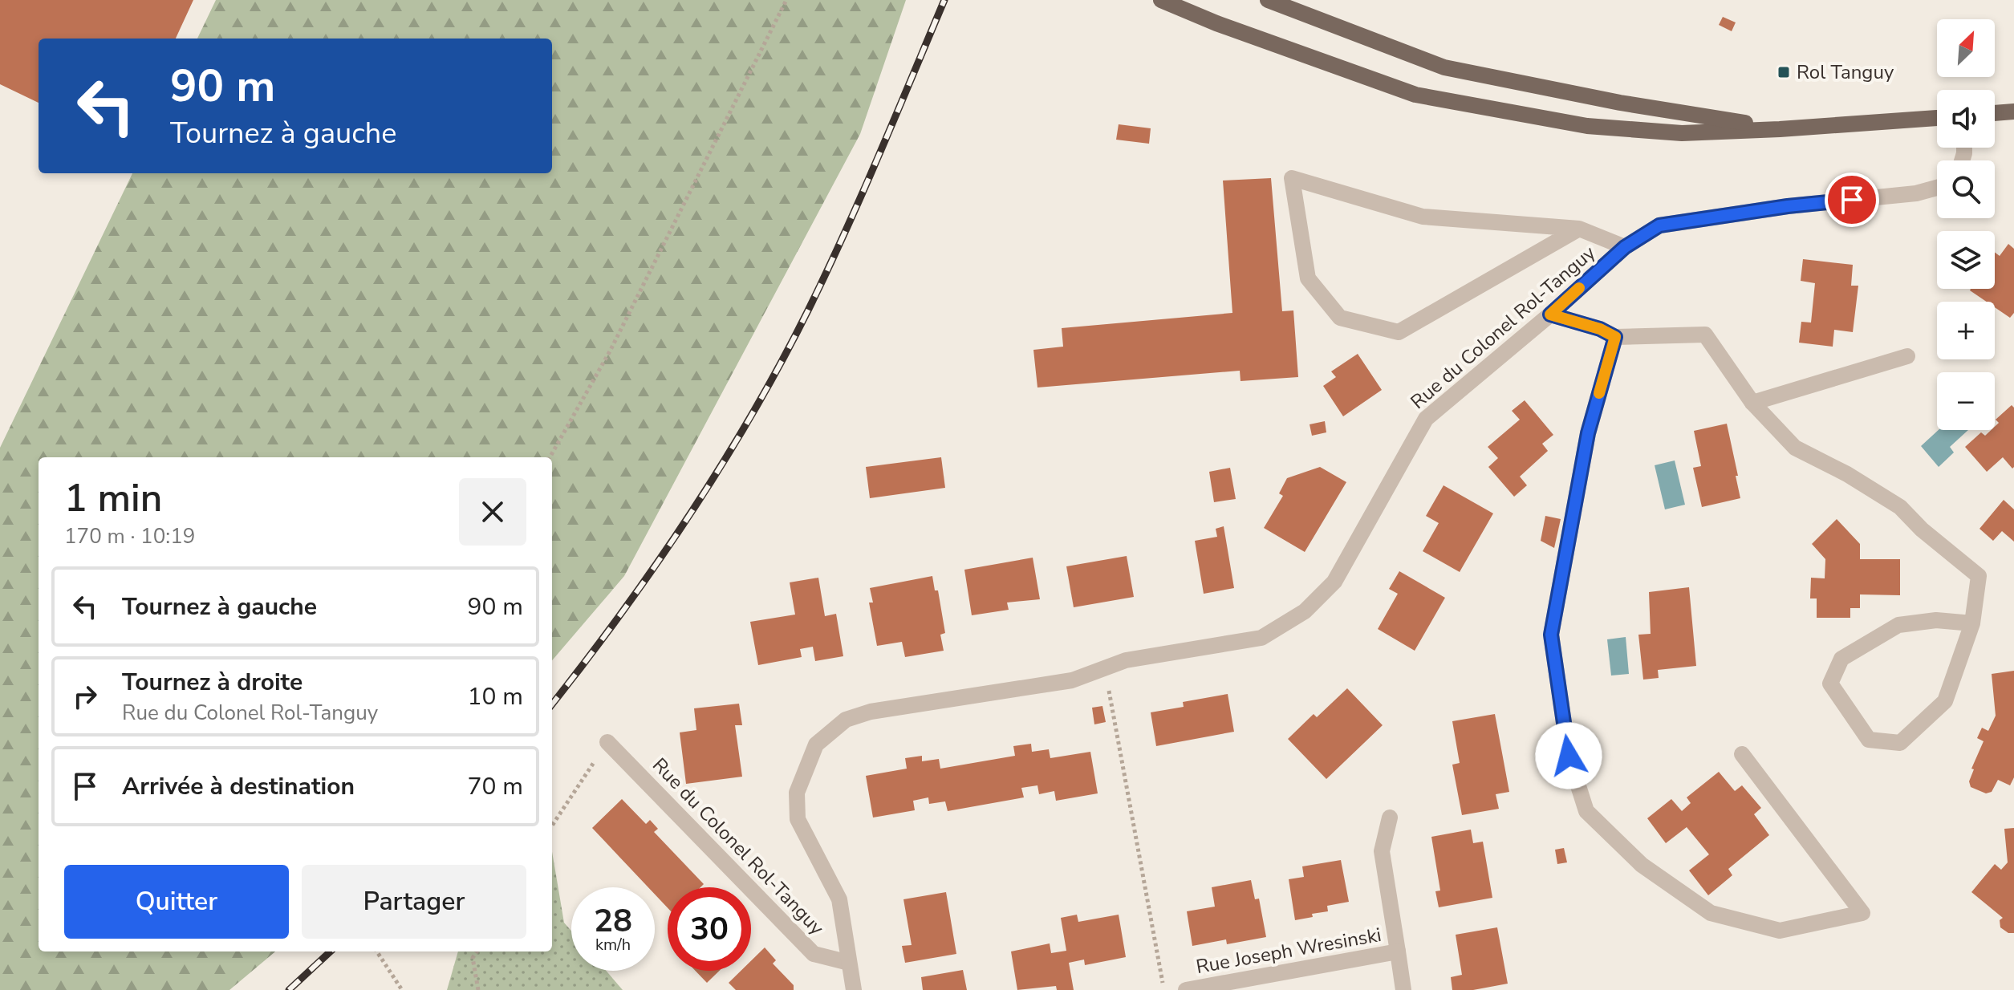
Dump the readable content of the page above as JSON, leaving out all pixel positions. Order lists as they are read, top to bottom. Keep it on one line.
{"streets":{"street":["Rue du Colonel Rol-Tanguy","Rue Joseph Wresinski"]},"places":{"transit":["Rol Tanguy"]},"north":"top right","page":{"map_buttons":["+","−"],"turn":["90 m","Tournez à gauche"],"heading":["1 min","170 m · 10:19"],"list":[{"name":"Tournez à gauche","value":"90 m"},{"name":"Tournez à droite","note":"Rue du Colonel Rol-Tanguy","value":"10 m"},{"name":"Arrivée à destination","value":"70 m"}],"buttons":["Quitter","Partager"],"speed":"28 km/h","limit":"30"}}
